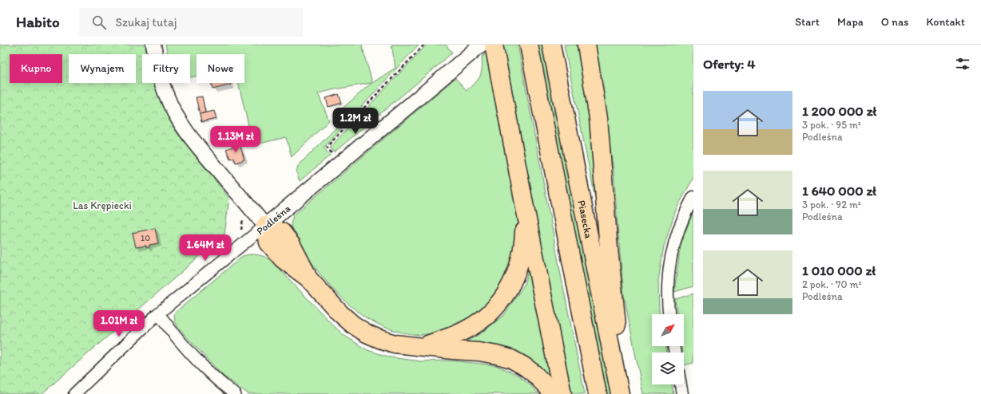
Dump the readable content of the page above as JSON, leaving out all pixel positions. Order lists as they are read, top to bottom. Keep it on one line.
{"streets":{"highway":["Piasecka"],"street":["Podleśna"]},"parks":["Las Krępiecki"],"house_numbers":["10"],"north":"top right","page":{"header":"Habito","search":"Szukaj tutaj","nav":["Start","Mapa","O nas","Kontakt"],"heading":"Oferty: 4","chip":["Kupno","Wynajem","Filtry","Nowe"],"list":[{"name":"1 200 000 zł","note":"3 pok. · 95 m² · Podleśna"},{"name":"1 640 000 zł","note":"3 pok. · 92 m² · Podleśna"},{"name":"1 010 000 zł","note":"2 pok. · 70 m² · Podleśna"}],"price":["1.2M zł","1.13M zł","1.64M zł","1.01M zł"]}}
